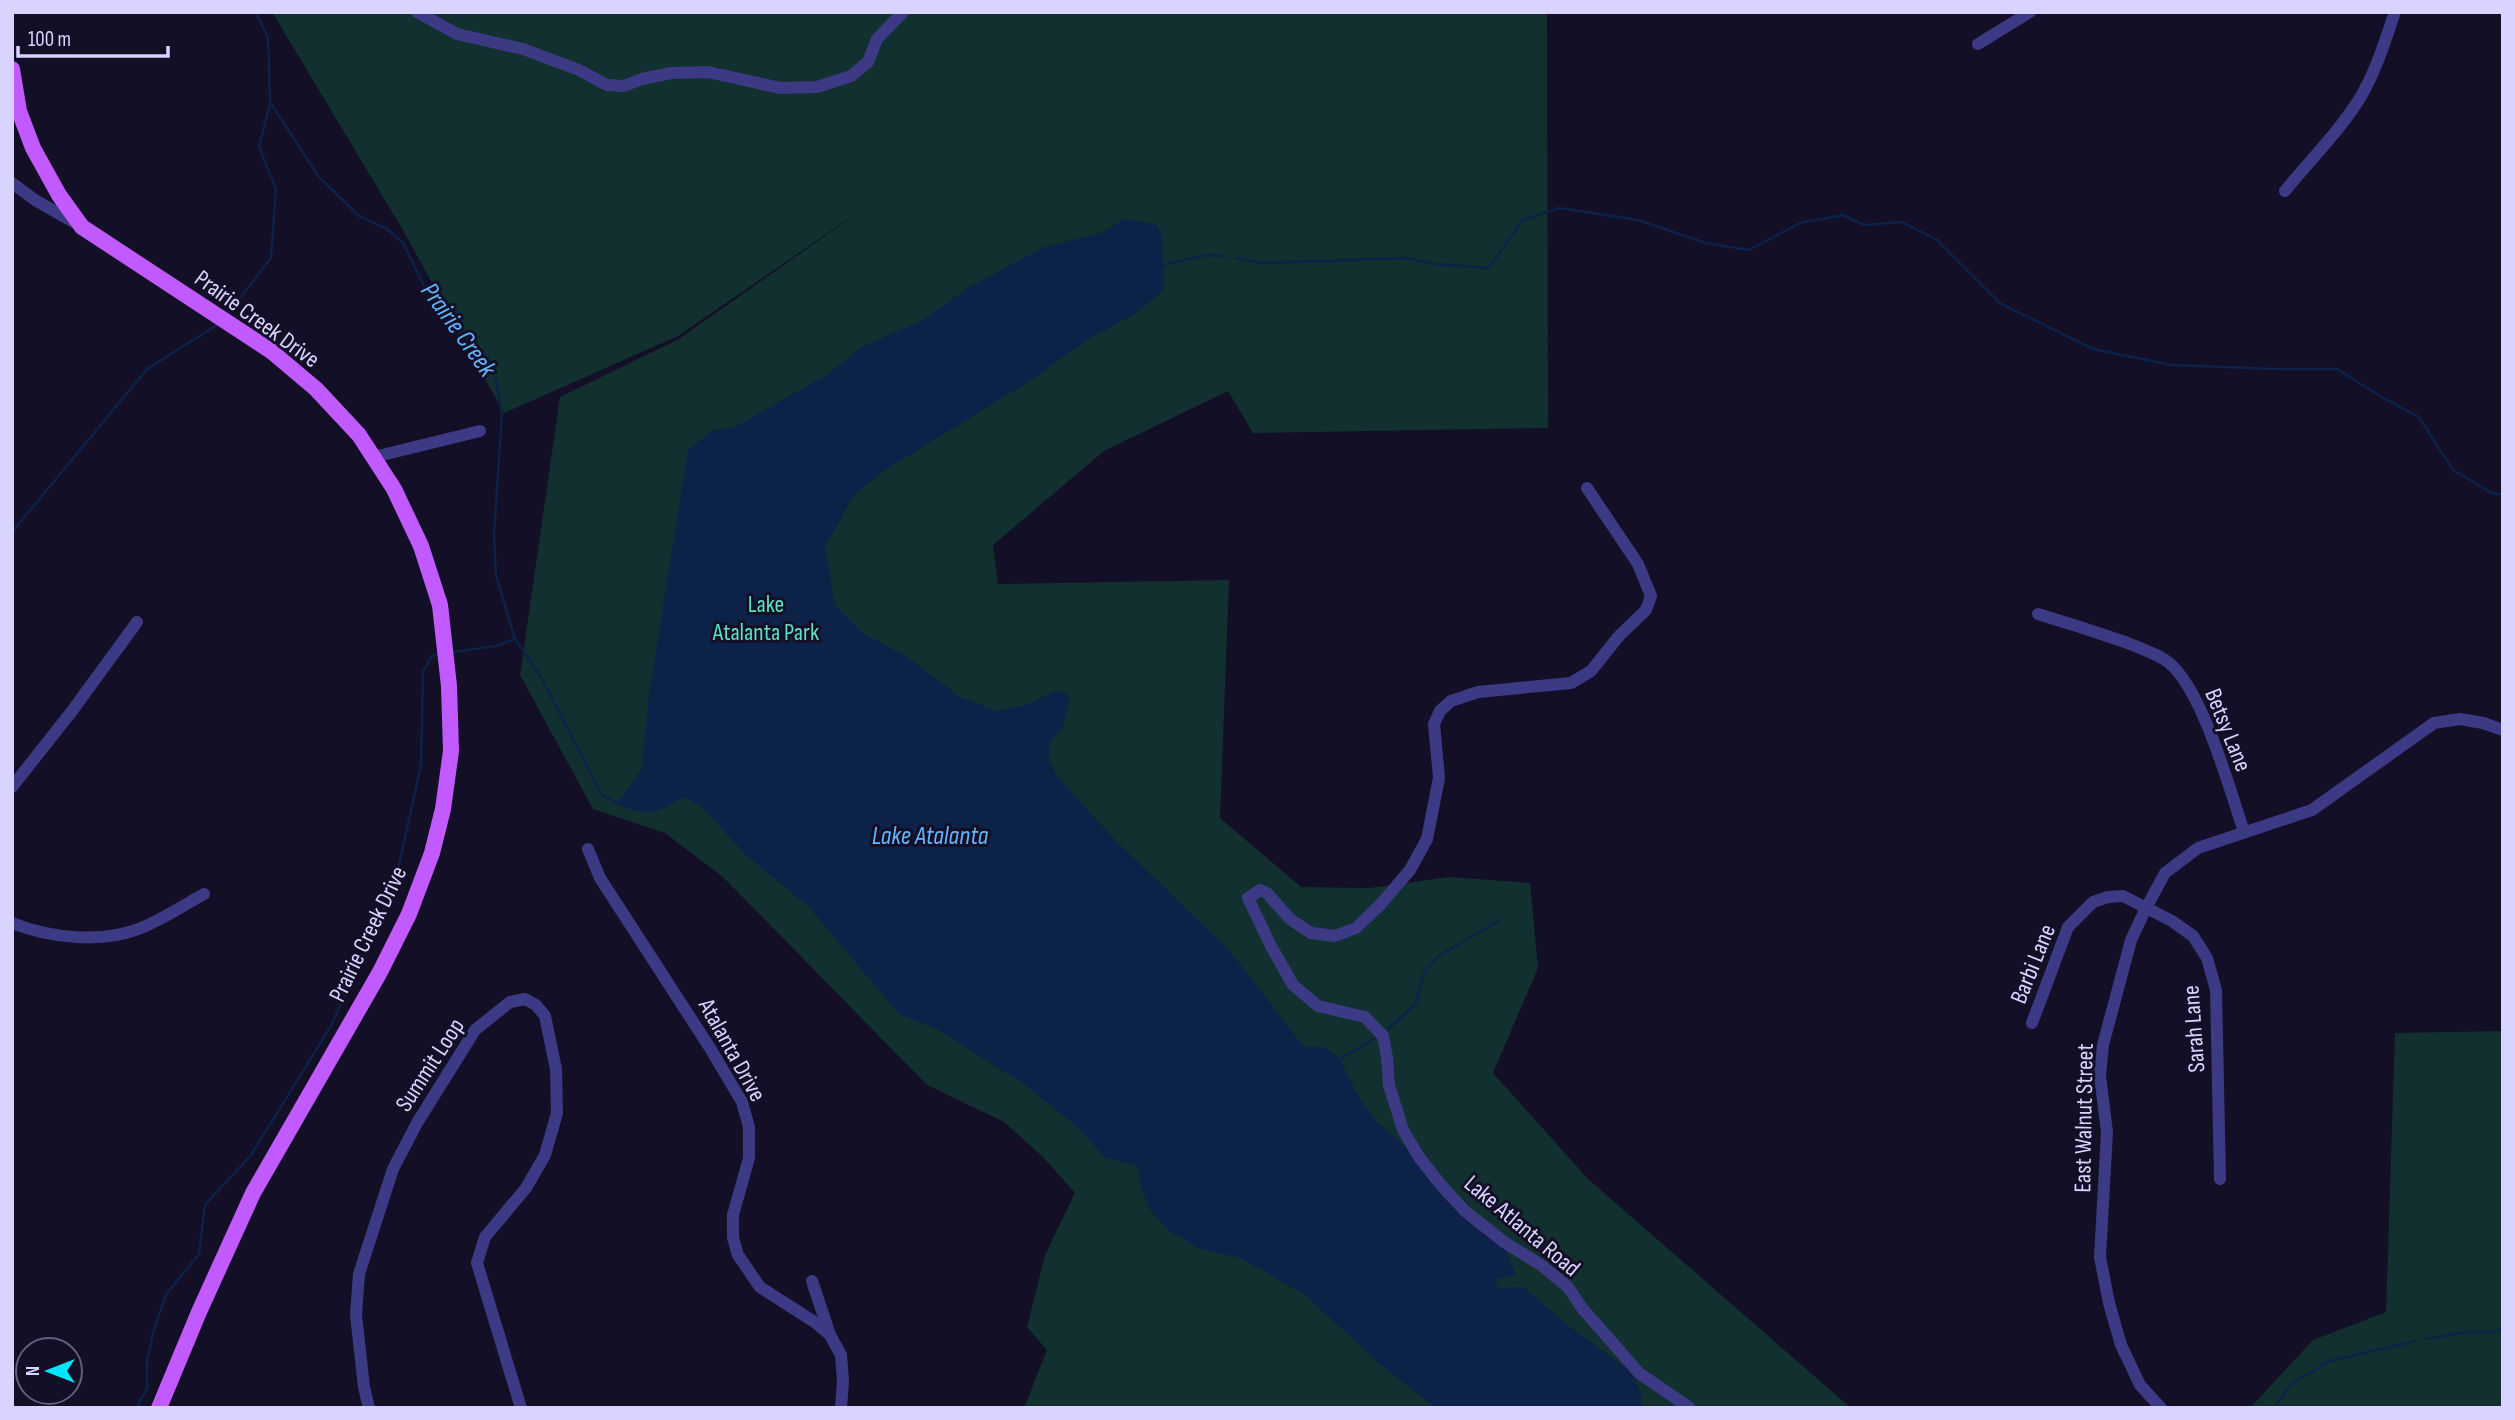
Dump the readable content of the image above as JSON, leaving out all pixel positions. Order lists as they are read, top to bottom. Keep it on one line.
{"streets":{"main road":["Prairie Creek Drive"],"street":["Betsy Lane","Barbi Lane","Sarah Lane","Atalanta Drive","Summit Loop","East Walnut Street","Lake Atlanta Road"]},"crossings":[["Betsy Lane","East Walnut Street"],["Barbi Lane","Sarah Lane"],["Barbi Lane","East Walnut Street"],["Sarah Lane","East Walnut Street"]],"water":["Prairie Creek","Lake Atalanta"],"parks":["Lake Atalanta Park"],"scale_bar":"100 m","north":"left"}
